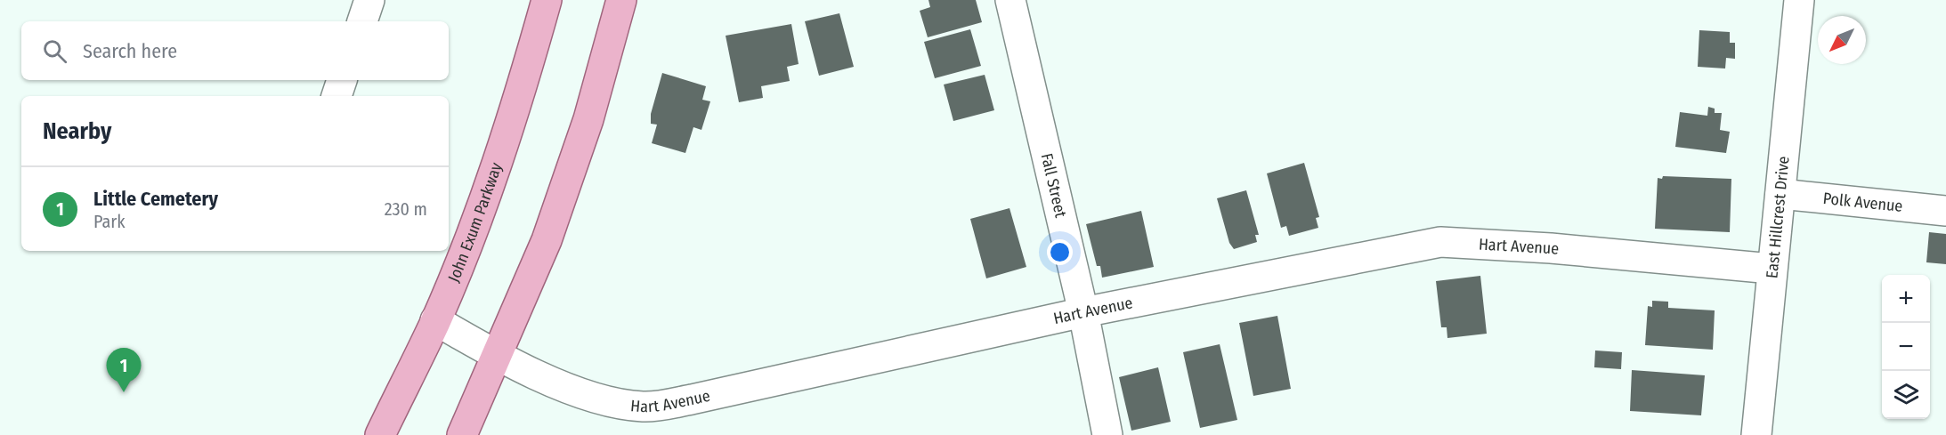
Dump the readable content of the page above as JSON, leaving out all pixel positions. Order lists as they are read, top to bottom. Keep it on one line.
{"streets":{"main road":["John Exum Parkway"],"street":["Fall Street","Polk Avenue","East Hillcrest Drive","Hart Avenue"]},"crossings":[["Fall Street","Hart Avenue"],["Polk Avenue","East Hillcrest Drive"],["East Hillcrest Drive","Hart Avenue"],["John Exum Parkway","Hart Avenue"]],"north":"bottom left","page":{"search":"Search here","heading":"Nearby","list":[{"mark":"1","name":"Little Cemetery","note":"Park","value":"230 m"}],"map_buttons":["+","−"],"pins":"1"}}
